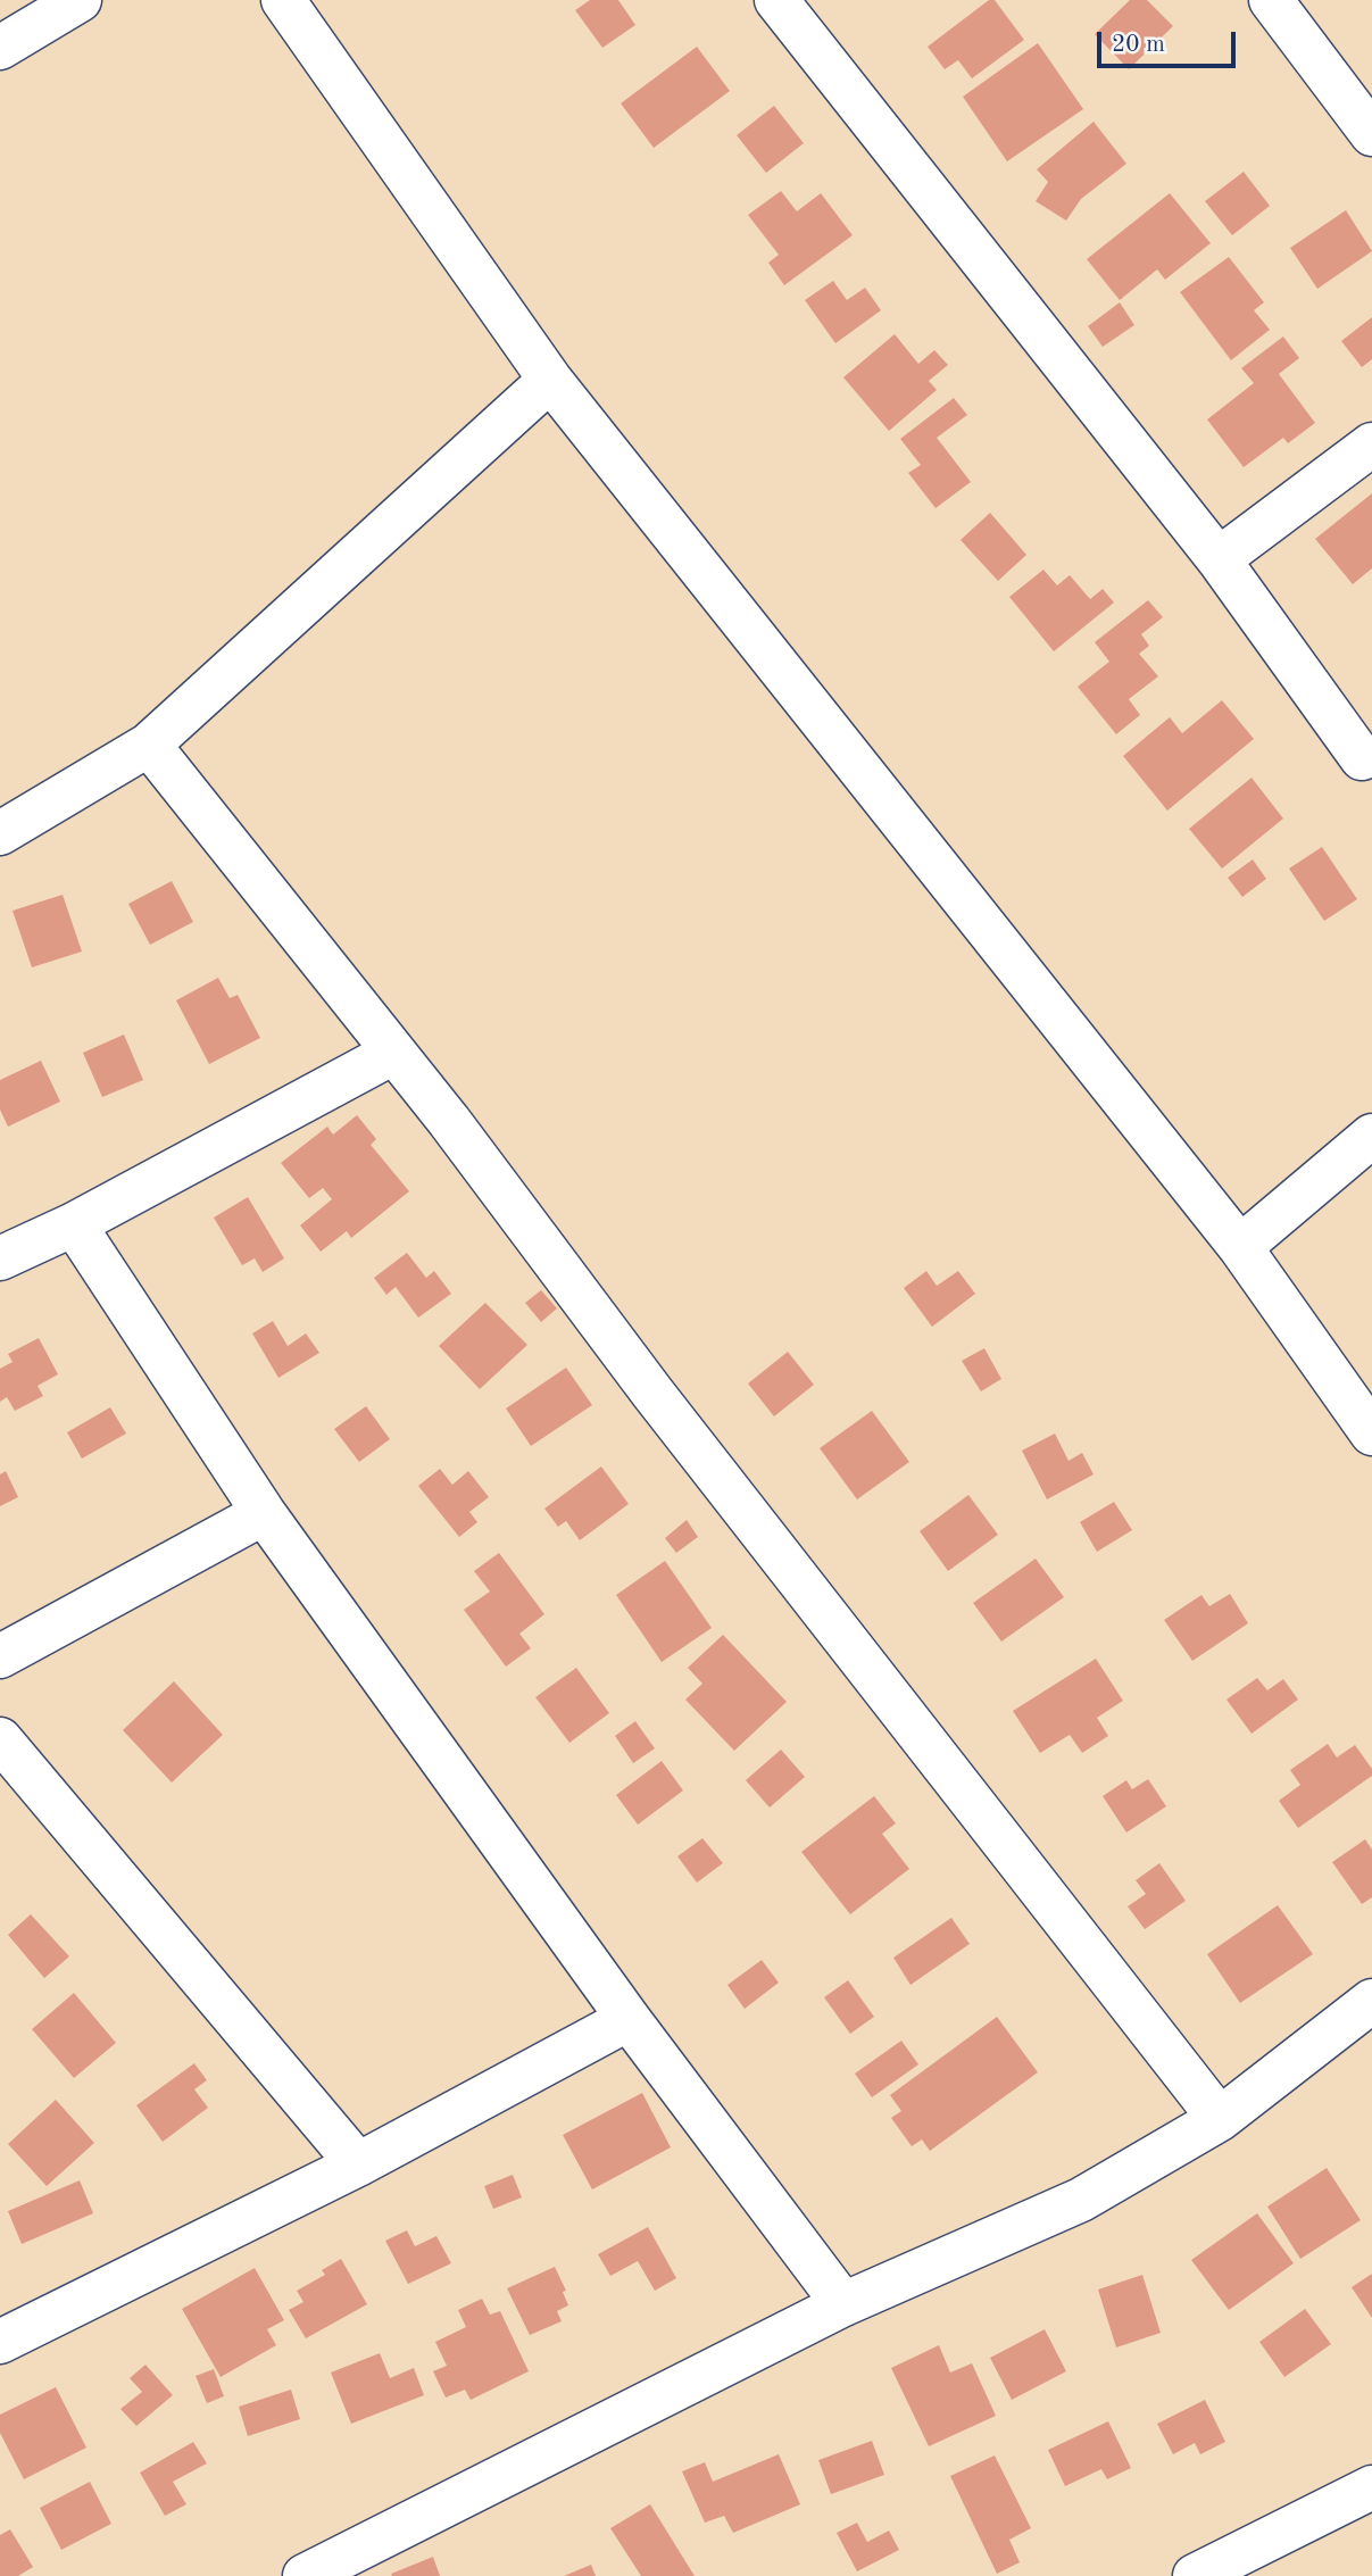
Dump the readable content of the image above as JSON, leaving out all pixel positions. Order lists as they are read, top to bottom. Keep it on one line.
{"scale_bar":"20 m"}
